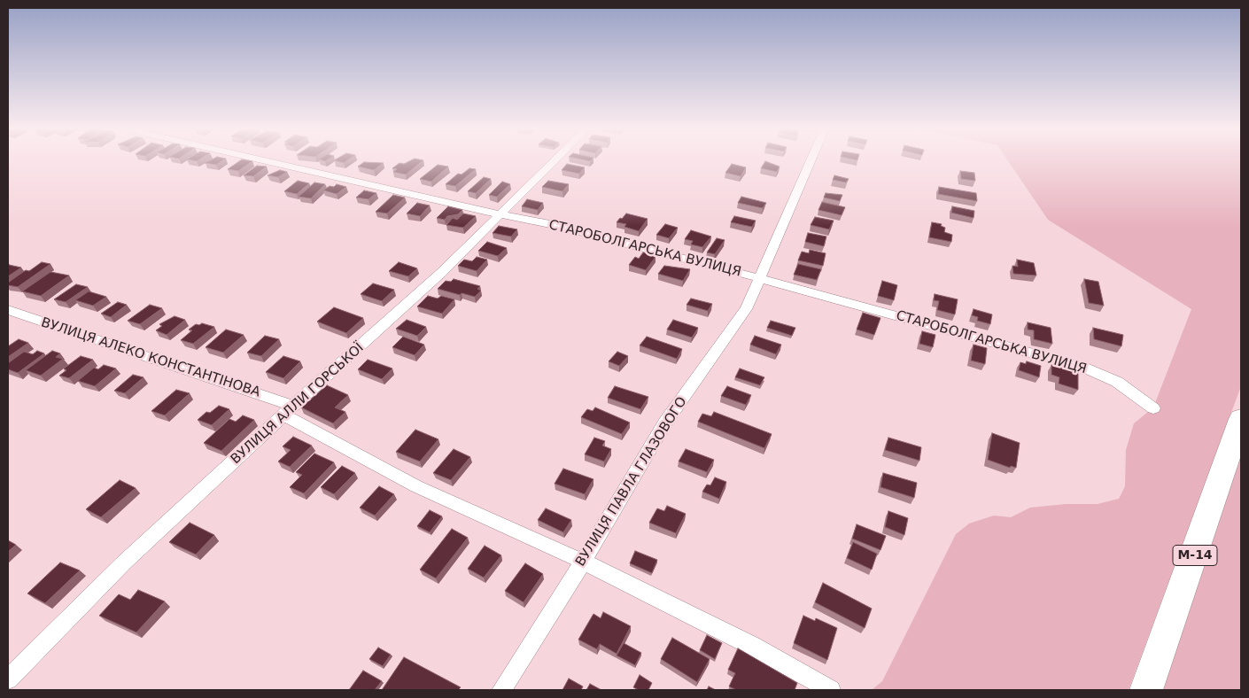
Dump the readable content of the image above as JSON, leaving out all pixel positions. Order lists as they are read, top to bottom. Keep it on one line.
{"streets":{"highway":["М-14"],"street":["СТАРОБОЛГАРСЬКА ВУЛИЦЯ","ВУЛИЦЯ АЛЕКО КОНСТАНТІНОВА","ВУЛИЦЯ АЛЛИ ГОРСЬКОЇ","ВУЛИЦЯ ПАВЛА ГЛАЗОВОГО"]},"crossings":[["СТАРОБОЛГАРСЬКА ВУЛИЦЯ","ВУЛИЦЯ АЛЛИ ГОРСЬКОЇ"],["СТАРОБОЛГАРСЬКА ВУЛИЦЯ","ВУЛИЦЯ ПАВЛА ГЛАЗОВОГО"],["ВУЛИЦЯ АЛЕКО КОНСТАНТІНОВА","ВУЛИЦЯ АЛЛИ ГОРСЬКОЇ"],["ВУЛИЦЯ АЛЕКО КОНСТАНТІНОВА","ВУЛИЦЯ ПАВЛА ГЛАЗОВОГО"]]}
